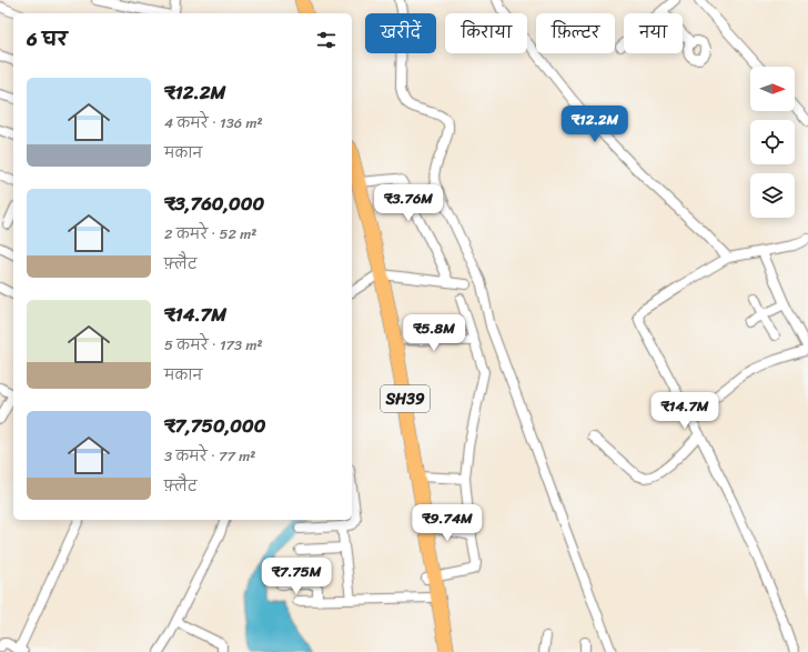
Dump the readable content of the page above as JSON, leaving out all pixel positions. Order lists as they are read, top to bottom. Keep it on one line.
{"streets":{"main road":["SH39"]},"north":"right","page":{"chip":["खरीदें","किराया","फ़िल्टर","नया"],"heading":"6 घर","list":[{"name":"₹12.2M","note":"4 कमरे · 136 m² · मकान"},{"name":"₹3,760,000","note":"2 कमरे · 52 m² · फ़्लैट"},{"name":"₹14.7M","note":"5 कमरे · 173 m² · मकान"},{"name":"₹7,750,000","note":"3 कमरे · 77 m² · फ़्लैट"}],"price":["₹12.2M","₹3.76M","₹5.8M","₹14.7M","₹9.74M","₹7.75M"]}}
